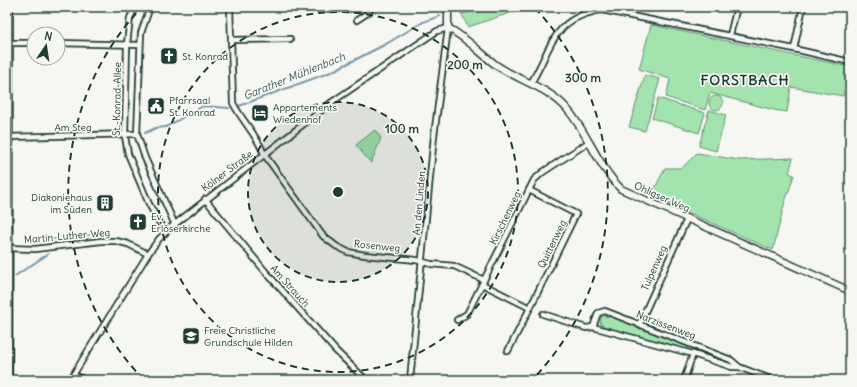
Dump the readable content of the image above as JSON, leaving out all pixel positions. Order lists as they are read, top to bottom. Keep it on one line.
{"streets":{"street":["St.-Konrad-Allee","Am Steg","Kölner Straße","Ohligser Weg","An den Linden","Kirschenweg","Martin-Luther-Weg","Quittenweg","Rosenweg","Tulpenweg","Am Strauch","Narzissenweg"]},"crossings":[["St.-Konrad-Allee","Am Steg"],["St.-Konrad-Allee","Kölner Straße"],["Kölner Straße","Ohligser Weg"],["Kölner Straße","An den Linden"],["Kölner Straße","Martin-Luther-Weg"],["Kölner Straße","Rosenweg"],["Kölner Straße","Am Strauch"],["Ohligser Weg","An den Linden"],["Ohligser Weg","Kirschenweg"],["Ohligser Weg","Tulpenweg"],["An den Linden","Rosenweg"],["Kirschenweg","Quittenweg"],["Kirschenweg","Rosenweg"],["Tulpenweg","Narzissenweg"]],"districts":["FORSTBACH"],"water":["Garather Mühlenbach"],"places":{"church":["St. Konrad","Ev. Erlöserkirche"],"public building":["Pfarrsaal St. Konrad"],"hotel":["Appartements Wiedenhof"],"building":["Diakoniehaus im Süden"],"school or university":["Freie Christliche Grundschule Hilden"]},"north":"top","rings":["200 m","300 m","100 m"]}
